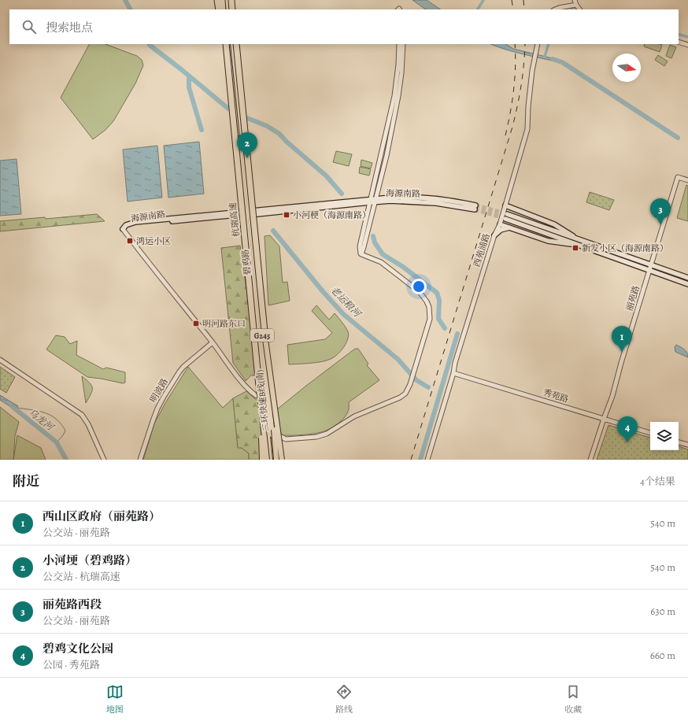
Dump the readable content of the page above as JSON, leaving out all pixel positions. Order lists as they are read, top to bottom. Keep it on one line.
{"streets":{"highway":["杭瑞高速","碧鸡路","G245","二环快速B线(南)"],"main road":["海源南路"],"street":["西苑浦路","丽苑路","明波路","秀苑路"]},"crossings":[["海源南路","碧鸡路"],["杭瑞高速","碧鸡路"],["西苑浦路","秀苑路"],["碧鸡路","二环快速B线(南)"],["丽苑路","秀苑路"]],"water":["老运粮河","乌龙河"],"places":{"transit":["小河梗（海源南路）","鸿运小区","新发小区（海源南路）","明河路东口"]},"north":"right","page":{"search":"搜索地点","pins":["2","3","1","4"],"heading":["附近","4个结果"],"list":[{"mark":"1","name":"西山区政府（丽苑路）","note":"公交站 · 丽苑路","value":"540 m"},{"mark":"2","name":"小河埂（碧鸡路）","note":"公交站 · 杭瑞高速","value":"540 m"},{"mark":"3","name":"丽苑路西段","note":"公交站 · 丽苑路","value":"630 m"},{"mark":"4","name":"碧鸡文化公园","note":"公园 · 秀苑路","value":"660 m"}],"nav":["地图","路线","收藏"]}}
